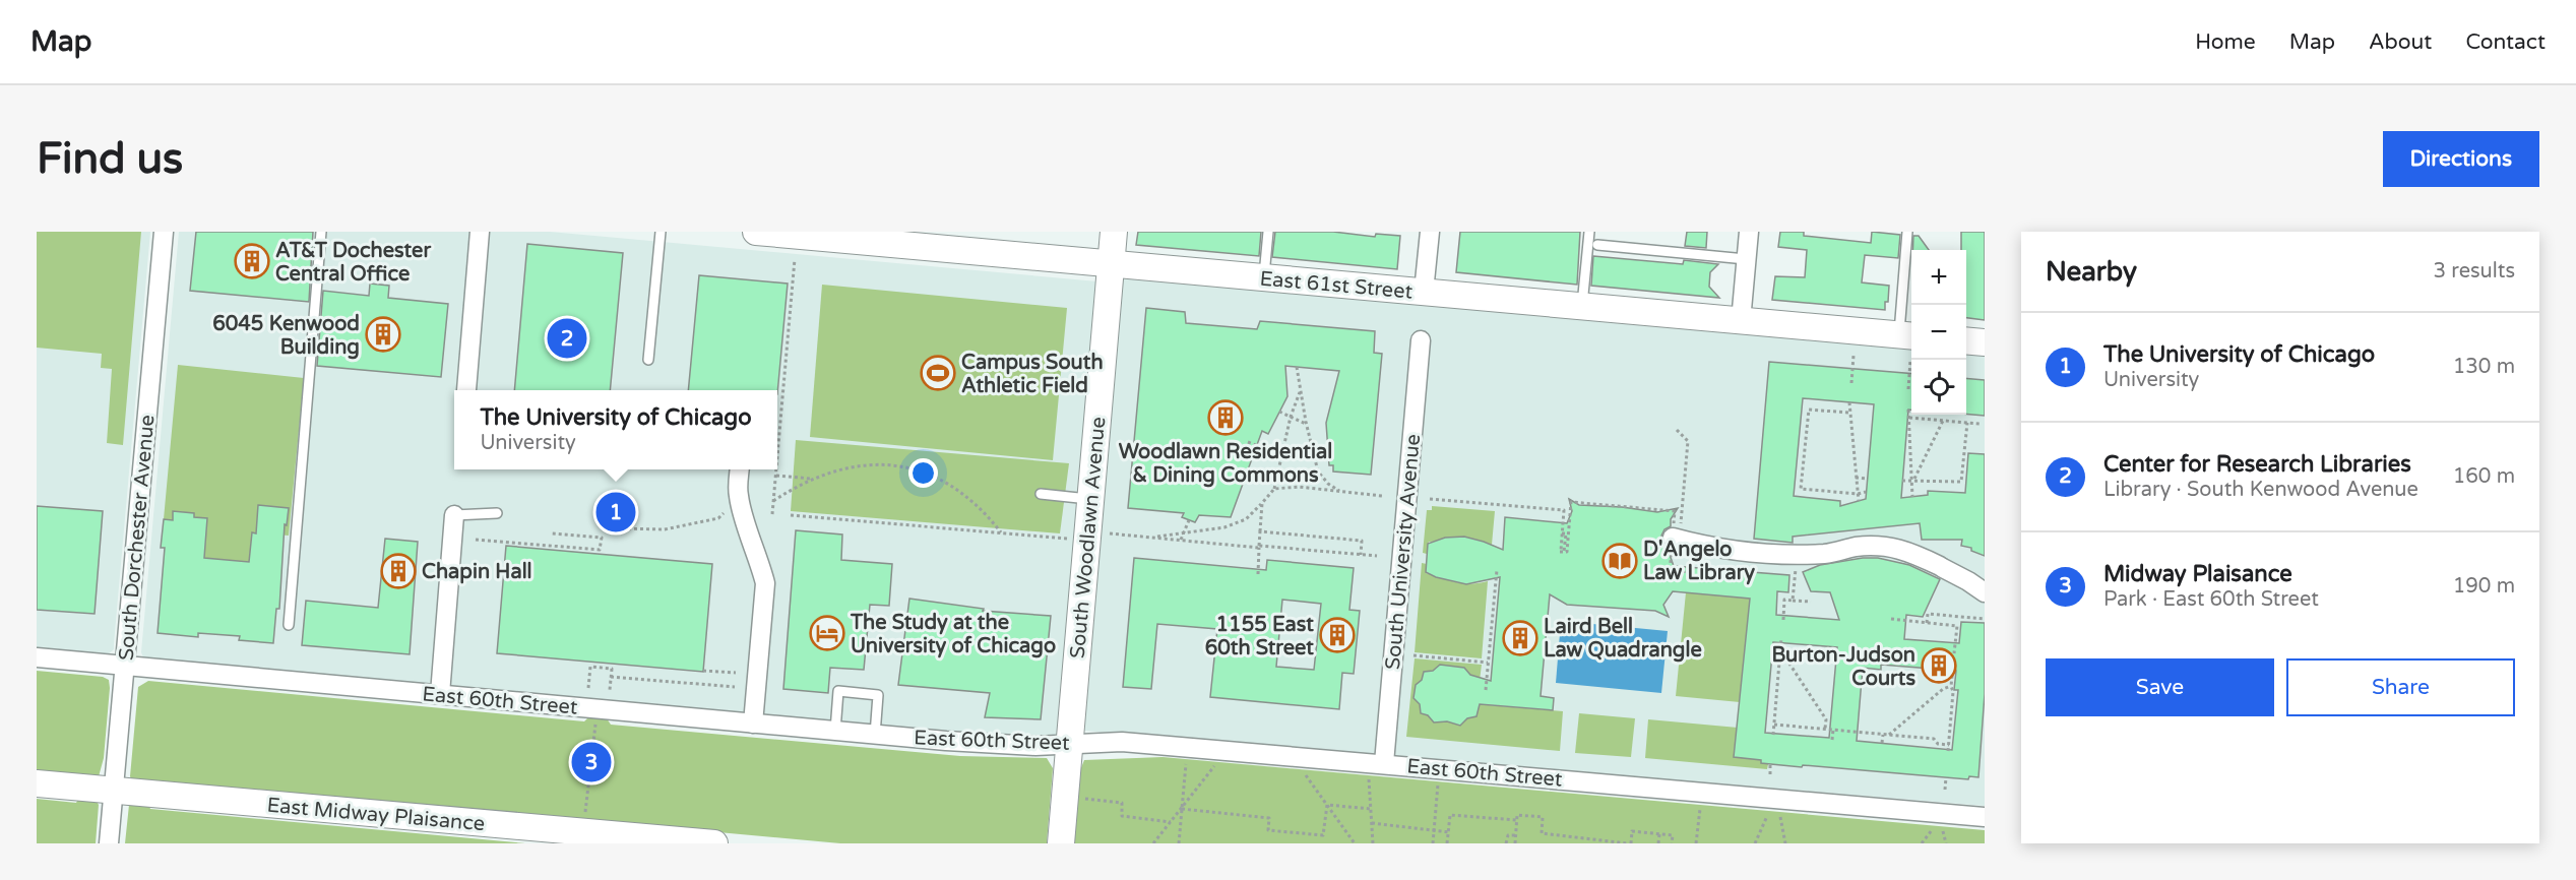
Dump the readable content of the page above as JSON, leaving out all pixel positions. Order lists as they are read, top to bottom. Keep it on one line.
{"streets":{"street":["East 61st Street","South Dorchester Avenue","South Woodlawn Avenue","South University Avenue","East 60th Street","East Midway Plaisance"]},"crossings":[["East 61st Street","South Woodlawn Avenue"],["South Dorchester Avenue","East 60th Street"],["South Dorchester Avenue","East Midway Plaisance"],["South Woodlawn Avenue","East 60th Street"],["South University Avenue","East 60th Street"]],"places":{"building":["AT&T Dochester Central Office","6045 Kenwood Building","Woodlawn Residential & Dining Commons","Chapin Hall","1155 East 60th Street","Laird Bell Law Quadrangle","Burton-Judson Courts"],"sports":["Campus South Athletic Field"],"library":["D'Angelo Law Library"],"hotel":["The Study at the University of Chicago"]},"page":{"header":"Map","nav":["Home","Map","About","Contact"],"buttons":["Directions",["Save","Share"]],"title":"Find us","heading":["Nearby","3 results"],"map_buttons":["+","−"],"list":[{"mark":"1","name":"The University of Chicago","note":"University","value":"130 m"},{"mark":"2","name":"Center for Research Libraries","note":"Library · South Kenwood Avenue","value":"160 m"},{"mark":"3","name":"Midway Plaisance","note":"Park · East 60th Street","value":"190 m"}],"pins":["2","1","3"],"popup":["The University of Chicago","University"]}}
